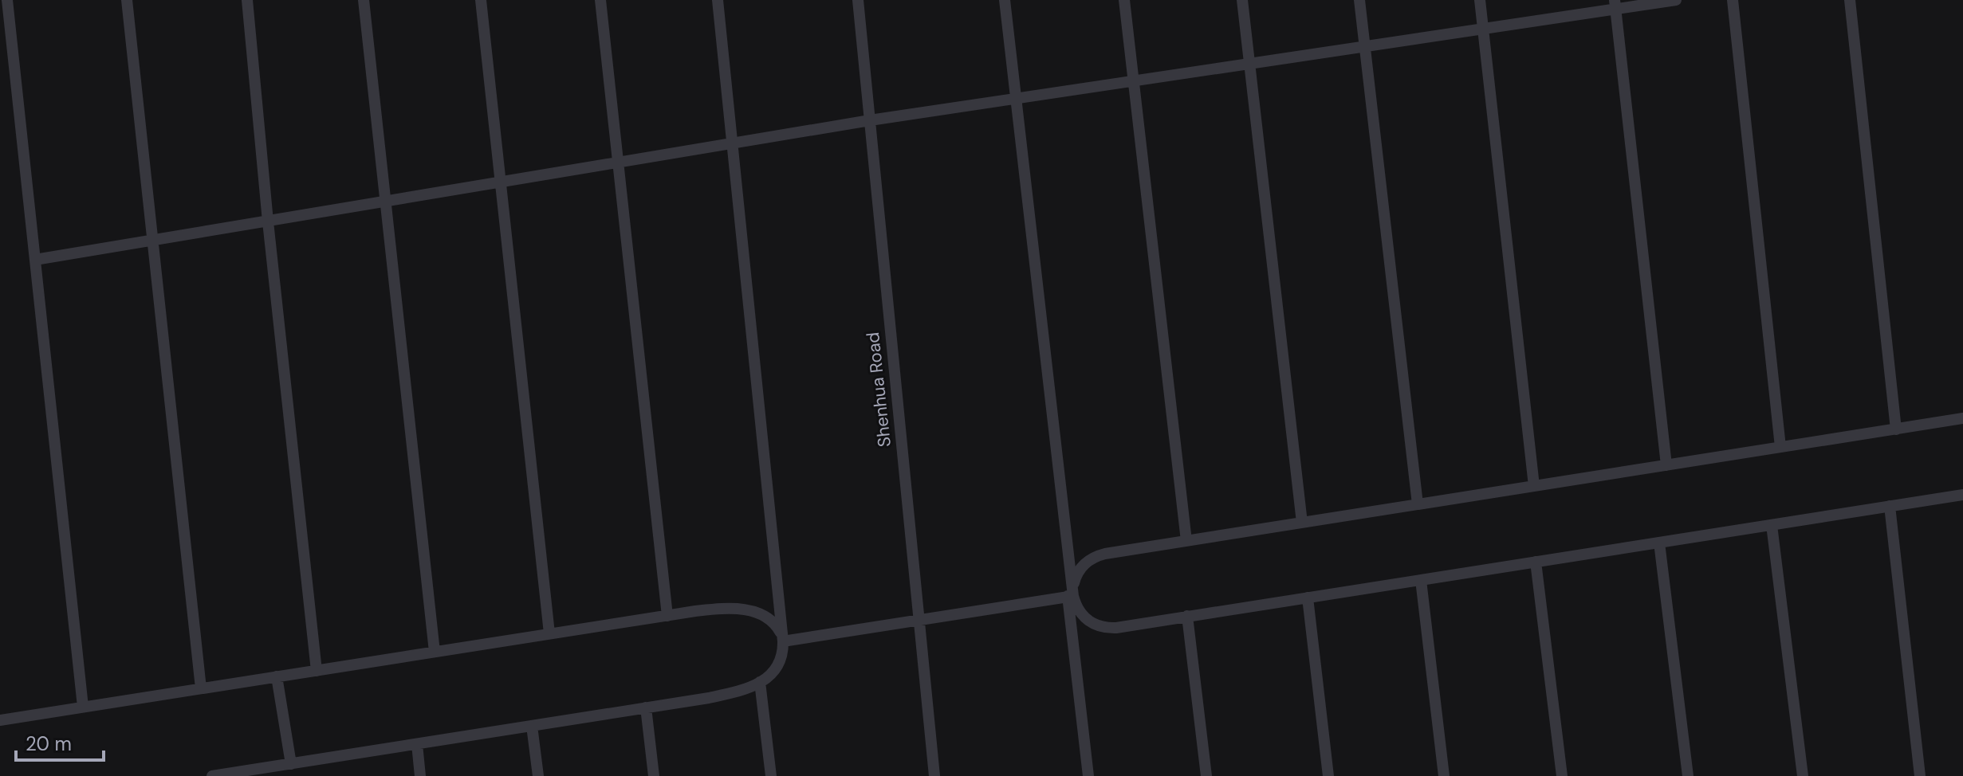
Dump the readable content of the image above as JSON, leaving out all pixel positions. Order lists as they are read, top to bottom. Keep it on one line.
{"streets":{"lane":["Shenhua Road"]},"scale_bar":"20 m"}
